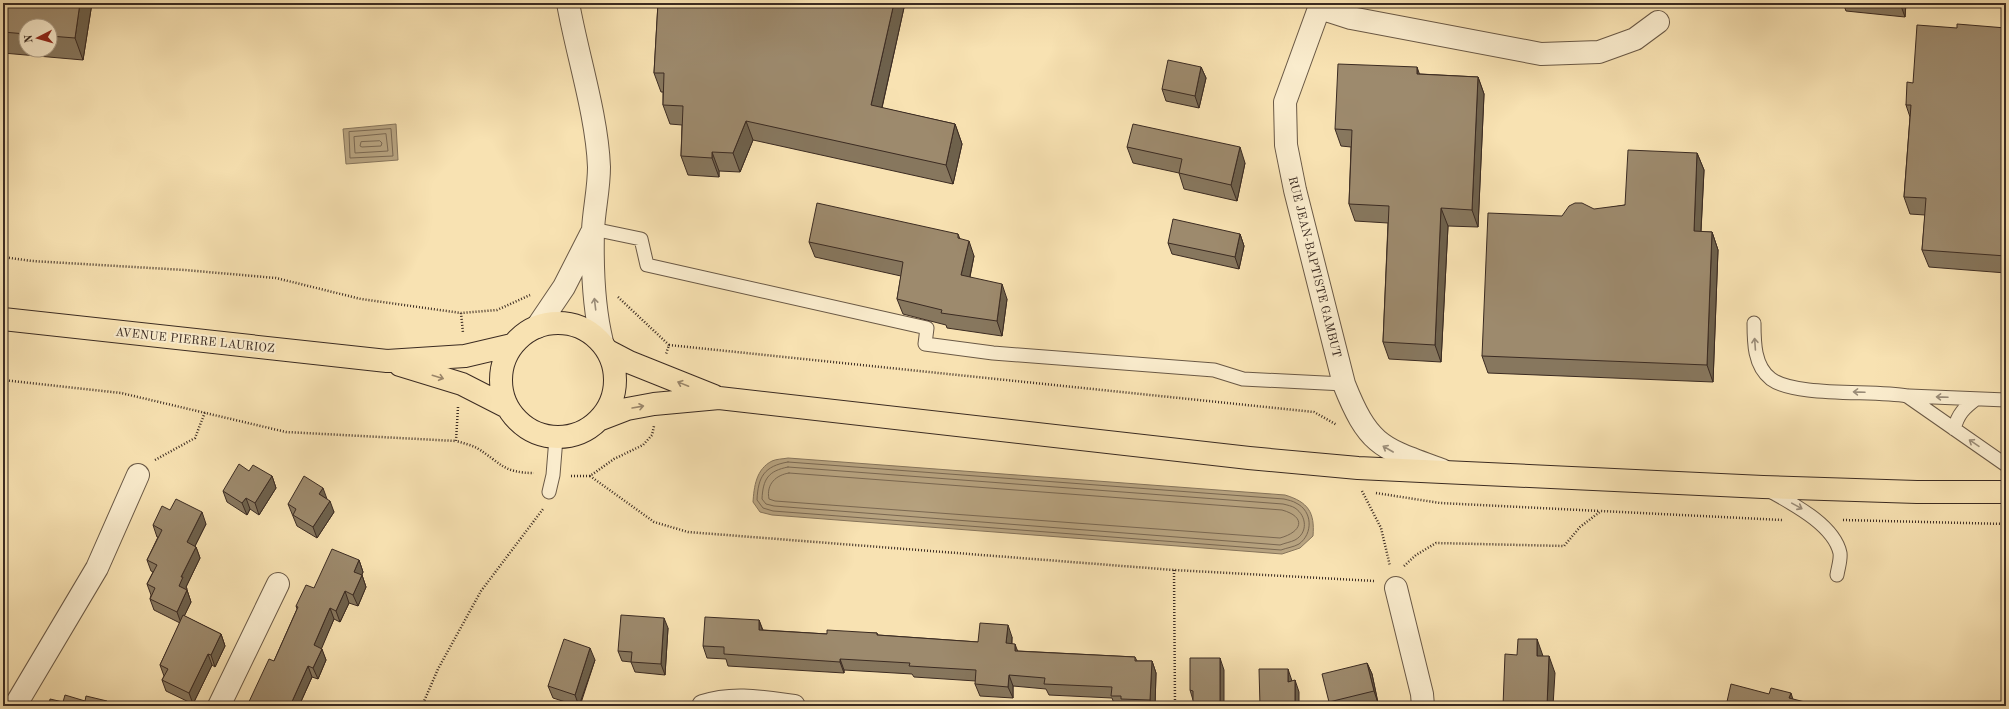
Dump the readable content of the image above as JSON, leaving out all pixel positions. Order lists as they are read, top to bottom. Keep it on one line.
{"streets":{"main road":["AVENUE PIERRE LAURIOZ"],"street":["RUE JEAN-BAPTISTE GAMBUT"]},"north":"left"}
